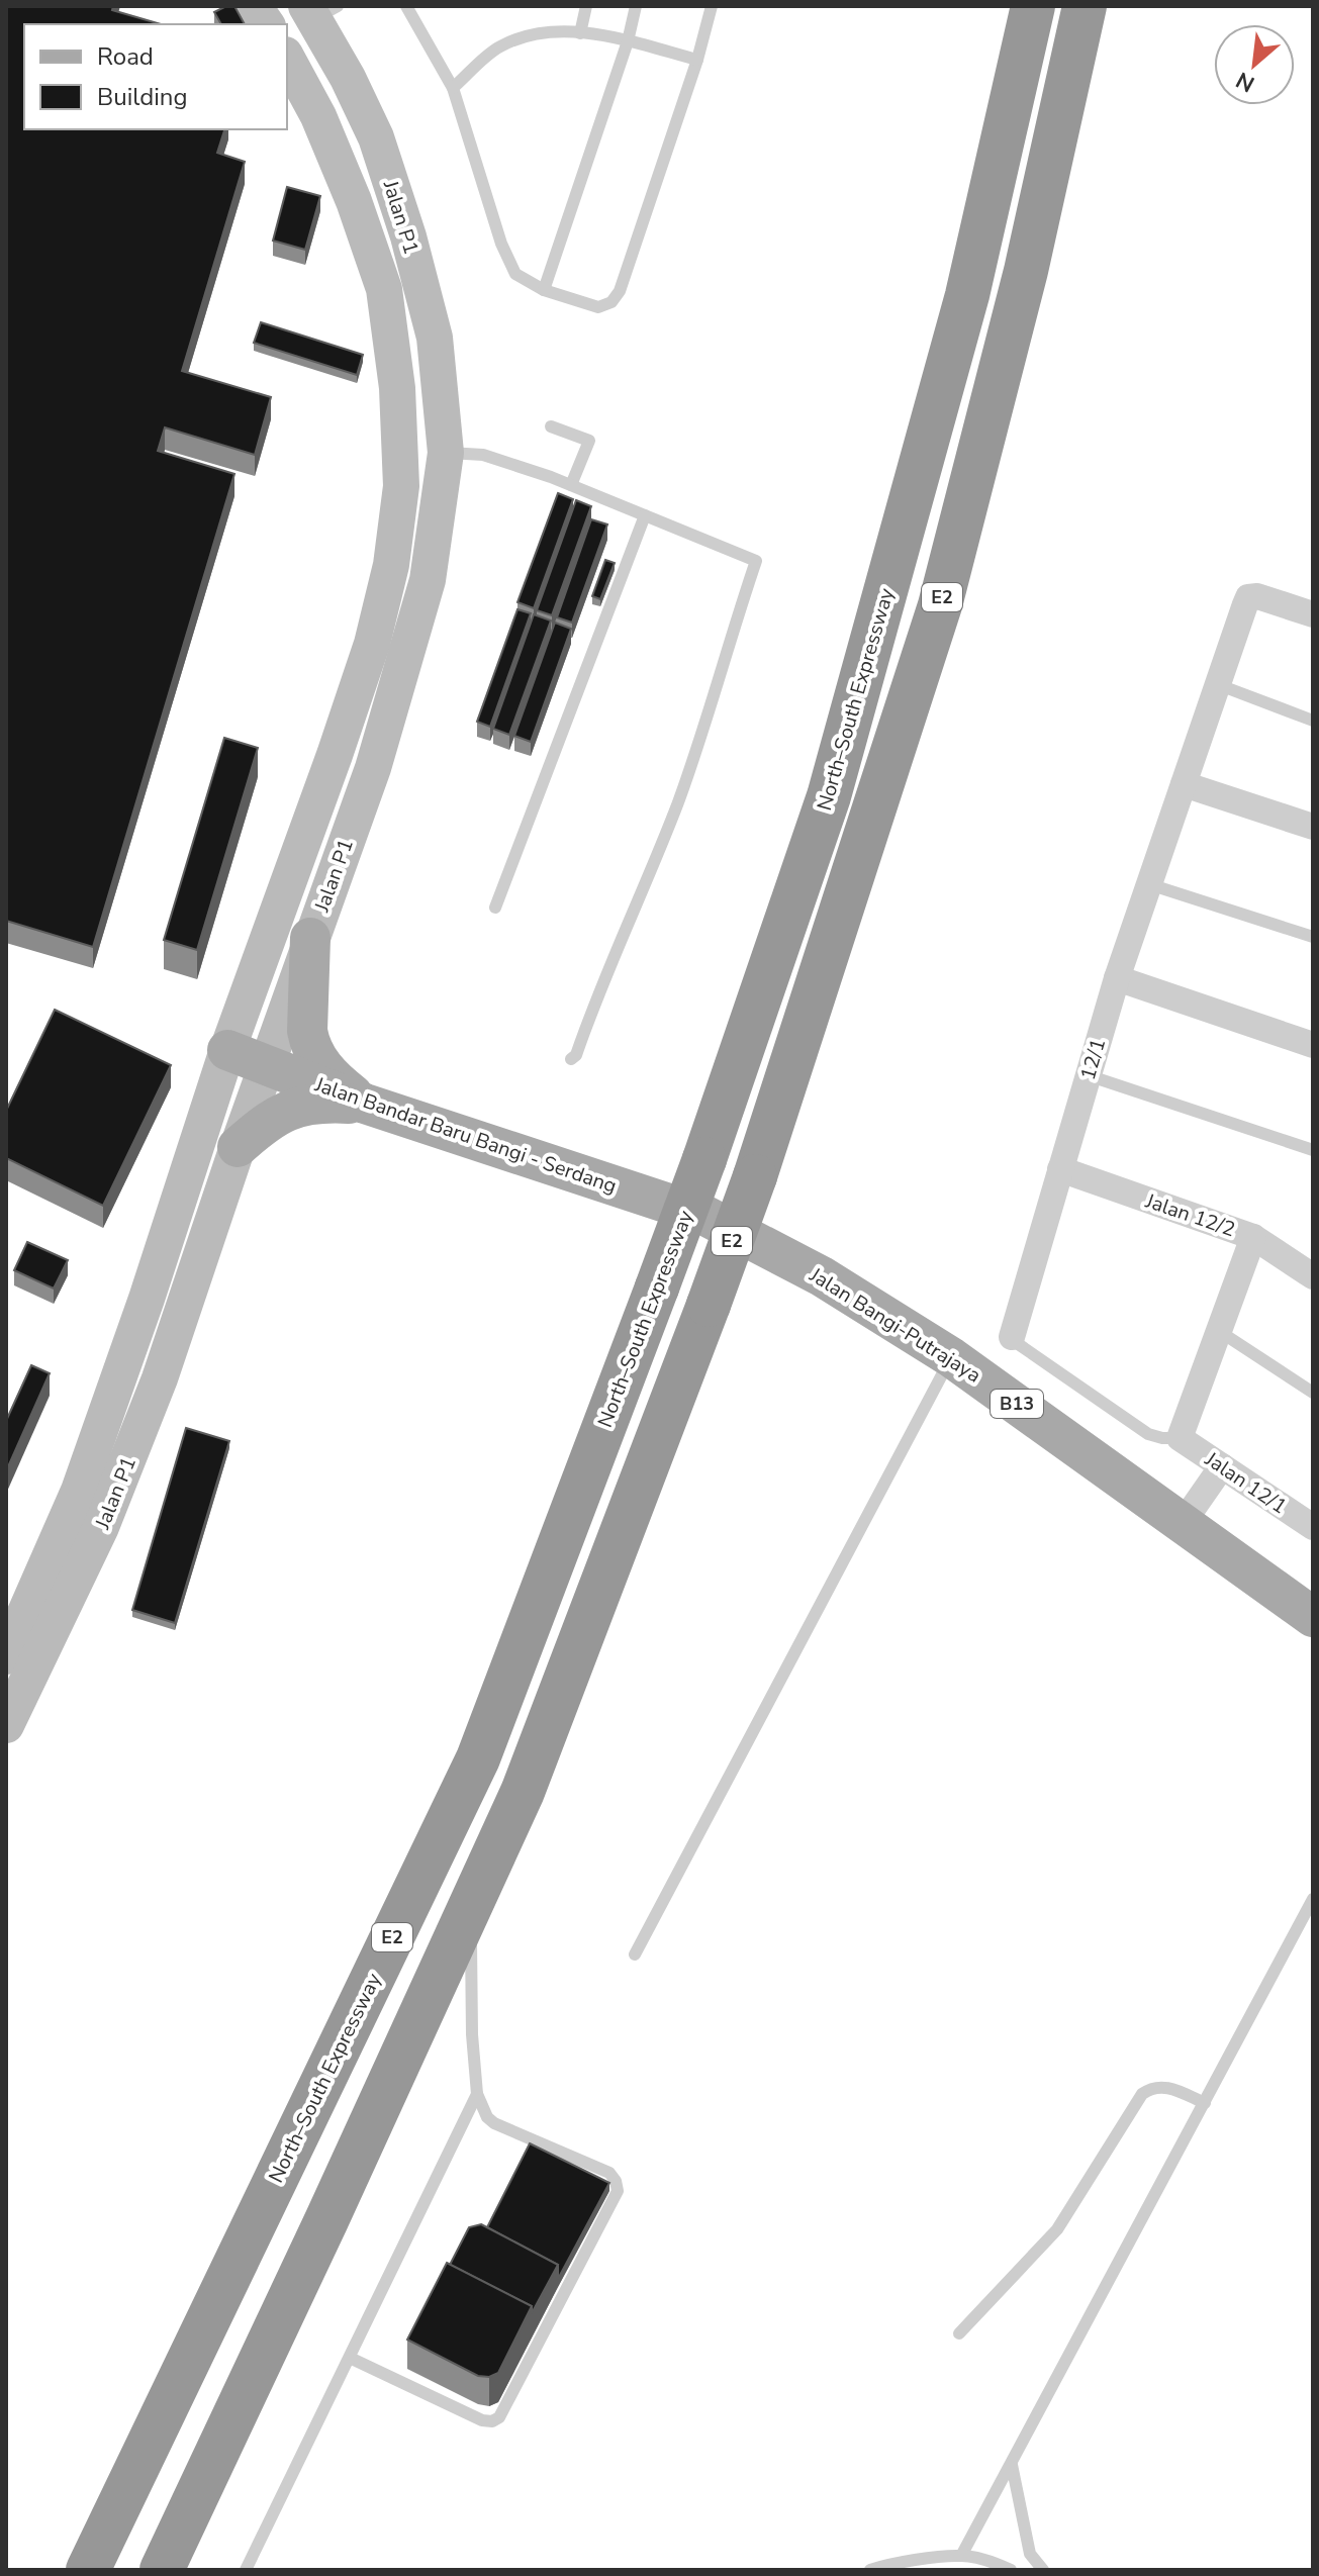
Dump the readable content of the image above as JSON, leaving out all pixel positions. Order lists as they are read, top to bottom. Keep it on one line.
{"streets":{"highway":["E2","North–South Expressway"],"main road":["Jalan P1","Jalan Bandar Baru Bangi - Serdang","Jalan Bangi-Putrajaya","B13"],"street":["12/1","Jalan 12/2","Jalan 12/1"]},"crossings":[["Jalan P1","Jalan Bandar Baru Bangi - Serdang"],["12/1","Jalan 12/2"],["Jalan Bandar Baru Bangi - Serdang","Jalan Bangi-Putrajaya"]],"legend":["Road","Building"],"north":"bottom left"}
